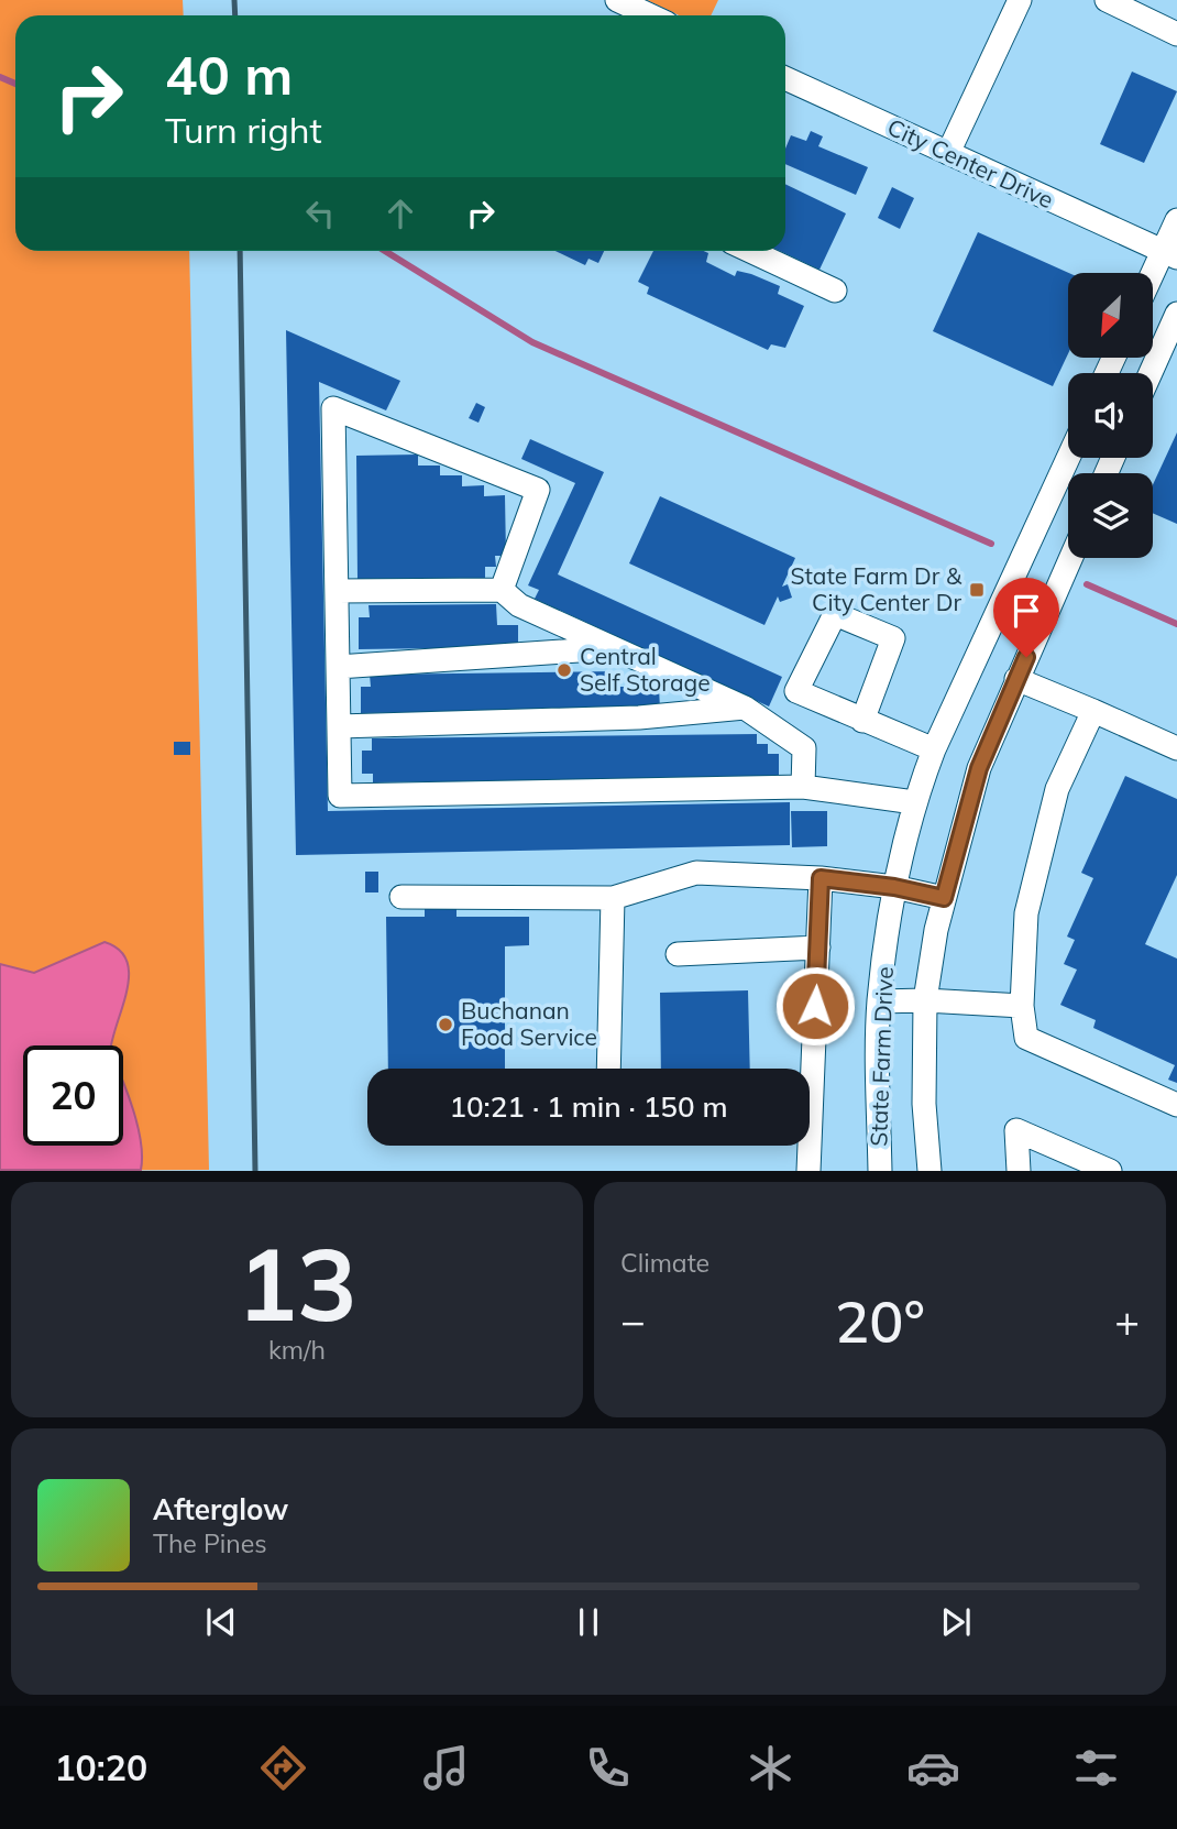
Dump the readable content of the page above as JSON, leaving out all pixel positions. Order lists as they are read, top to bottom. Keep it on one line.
{"streets":{"street":["City Center Drive","State Farm Drive"]},"places":{"transit":["State Farm Dr & City Center Dr"],"other":["Central Self Storage","Buchanan Food Service"]},"north":"bottom left","page":{"turn":["40 m","Turn right"],"limit":"20","trip":"10:21 · 1 min · 150 m","tile":[["13","km/h"],"Climate"],"heat":["−","20°","+"],"song":["Afterglow","The Pines"],"tabs":"10:20"}}
